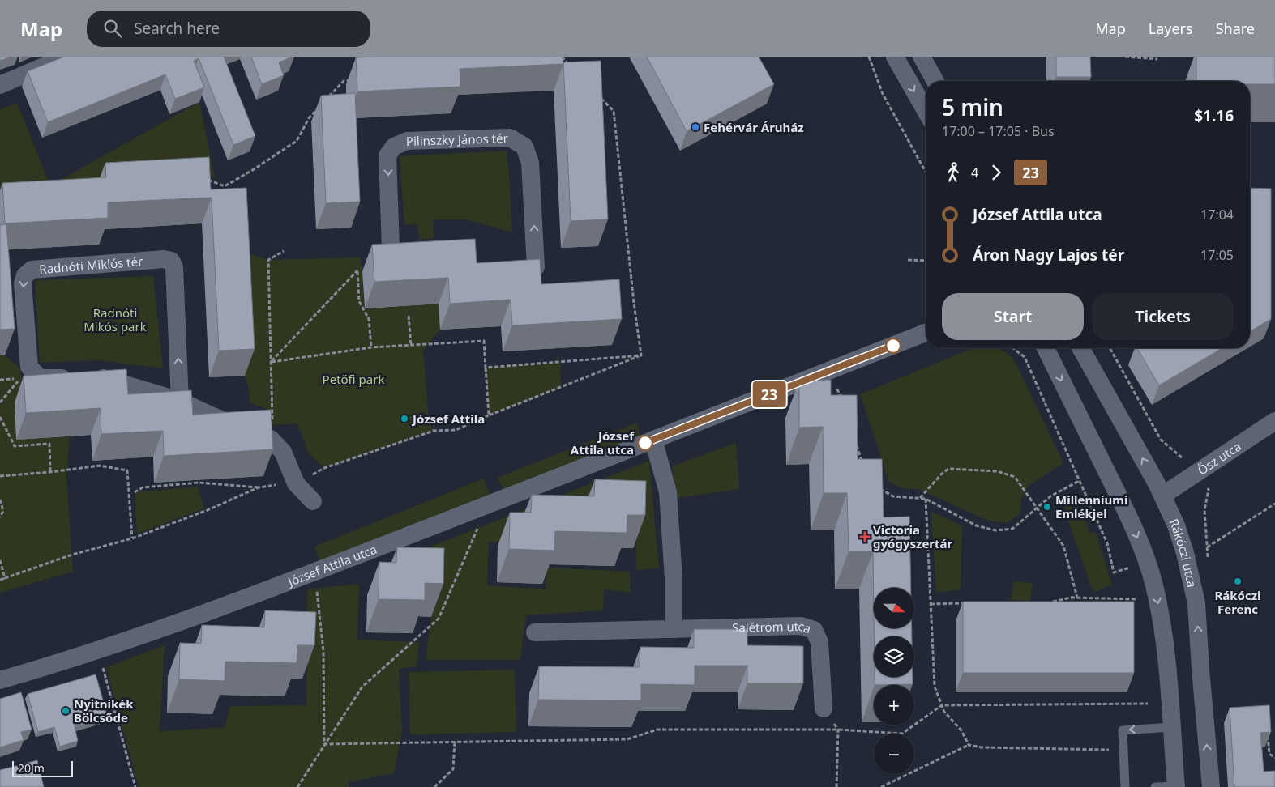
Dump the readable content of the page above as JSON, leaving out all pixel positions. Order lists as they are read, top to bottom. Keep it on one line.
{"streets":{"street":["Pilinszky János tér","Radnóti Miklós tér","Ősz utca","Rákóczi utca","József Attila utca","Salétrom utca"]},"crossings":[["Ősz utca","Rákóczi utca"]],"parks":["Radnóti Mikós park","Petőfi park"],"places":{"other":["Fehérvár Áruház","József Attila","József Attila utca","Millenniumi Emlékjel","Rákóczi Ferenc","Nyitnikék Bölcsőde"],"health":["Victoria gyógyszertár"]},"lines":["bus line 23"],"scale_bar":"20 m","north":"right","page":{"header":"Map","search":"Search here","nav":["Map","Layers","Share"],"on_map":"23","heading":["5 min","17:00 – 17:05 · Bus","$1.16"],"legs":["4","23"],"list":[{"name":"József Attila utca","value":"17:04"},{"name":"Áron Nagy Lajos tér","value":"17:05"}],"buttons":["Start","Tickets"],"map_buttons":["+","−"],"scale":"20 m"}}
